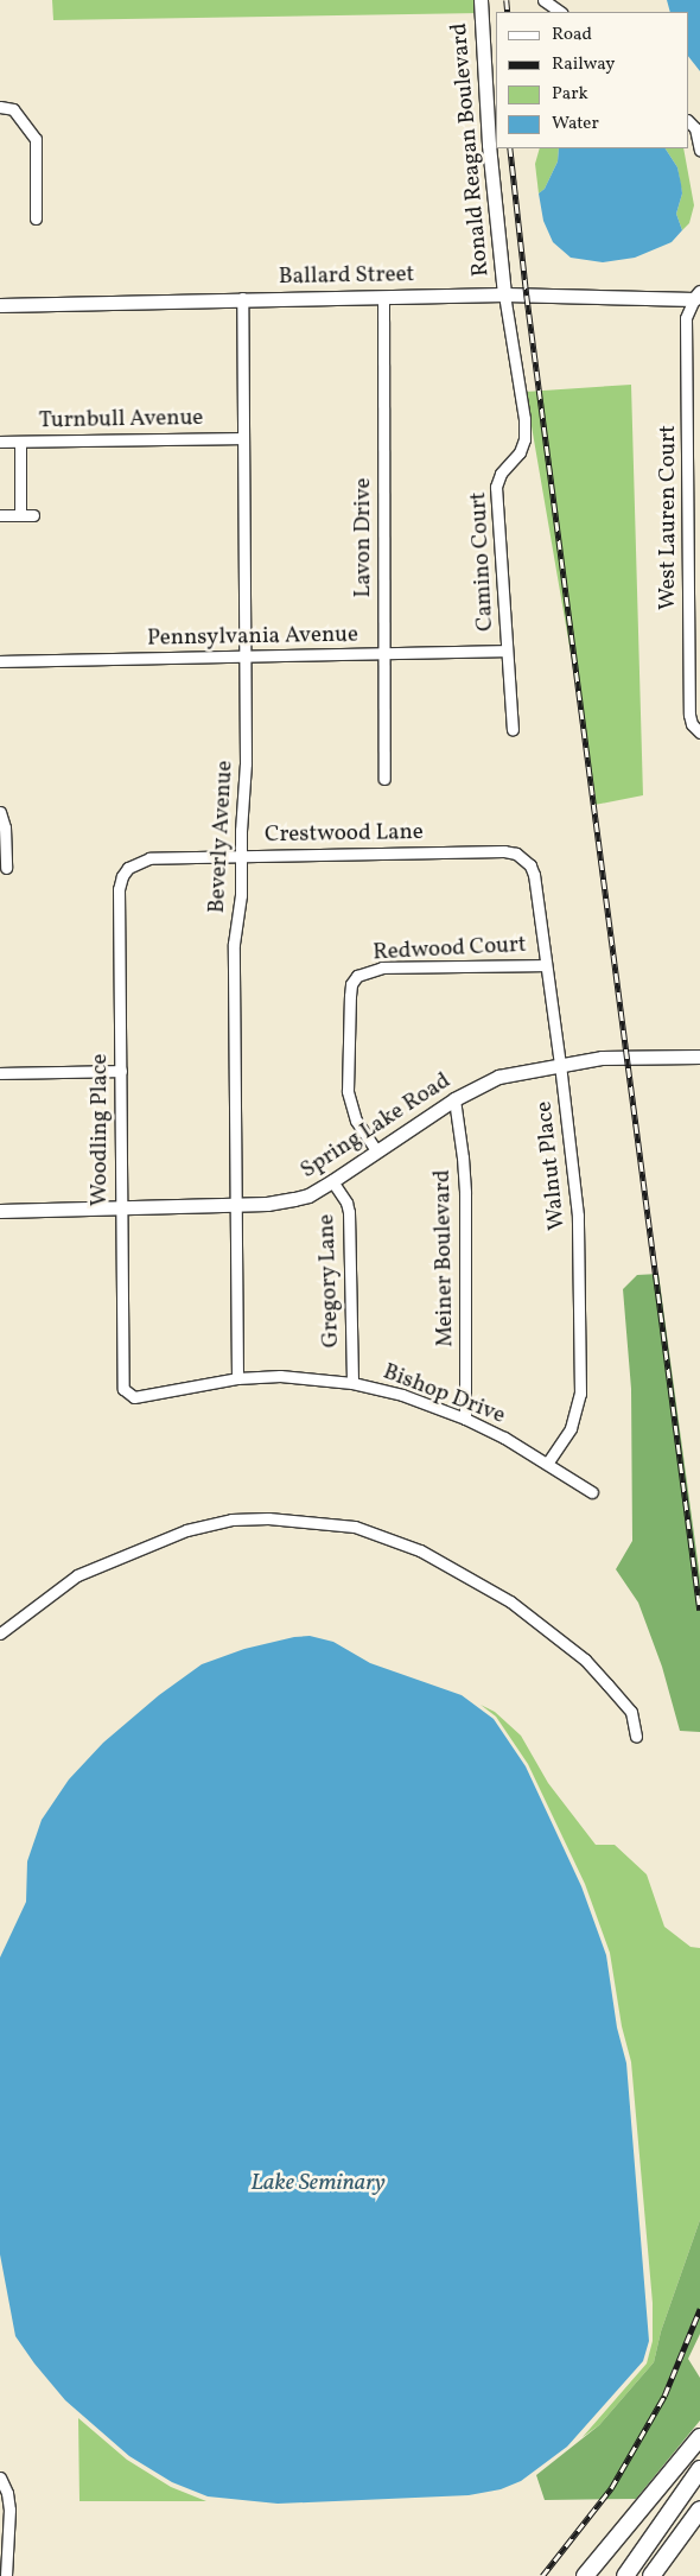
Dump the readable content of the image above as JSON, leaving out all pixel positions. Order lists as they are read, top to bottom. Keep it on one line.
{"streets":{"street":["Ronald Reagan Boulevard","Ballard Street","Turnbull Avenue","West Lauren Court","Lavon Drive","Camino Court","Pennsylvania Avenue","Crestwood Lane","Beverly Avenue","Redwood Court","Spring Lake Road","Woodling Place","Walnut Place","Meiner Boulevard","Gregory Lane","Bishop Drive"]},"crossings":[["Ronald Reagan Boulevard","Ballard Street"],["Ronald Reagan Boulevard","Camino Court"],["Ballard Street","West Lauren Court"],["Ballard Street","Lavon Drive"],["Ballard Street","Camino Court"],["Ballard Street","Beverly Avenue"],["Turnbull Avenue","Beverly Avenue"],["Lavon Drive","Pennsylvania Avenue"],["Camino Court","Pennsylvania Avenue"],["Pennsylvania Avenue","Beverly Avenue"],["Crestwood Lane","Beverly Avenue"],["Crestwood Lane","Woodling Place"],["Crestwood Lane","Walnut Place"],["Beverly Avenue","Spring Lake Road"],["Beverly Avenue","Bishop Drive"],["Redwood Court","Spring Lake Road"],["Redwood Court","Walnut Place"],["Spring Lake Road","Woodling Place"],["Spring Lake Road","Walnut Place"],["Spring Lake Road","Meiner Boulevard"],["Spring Lake Road","Gregory Lane"],["Woodling Place","Bishop Drive"],["Walnut Place","Bishop Drive"],["Meiner Boulevard","Bishop Drive"],["Gregory Lane","Bishop Drive"]],"water":["Lake Seminary"],"legend":["Road","Railway","Park","Water"]}
